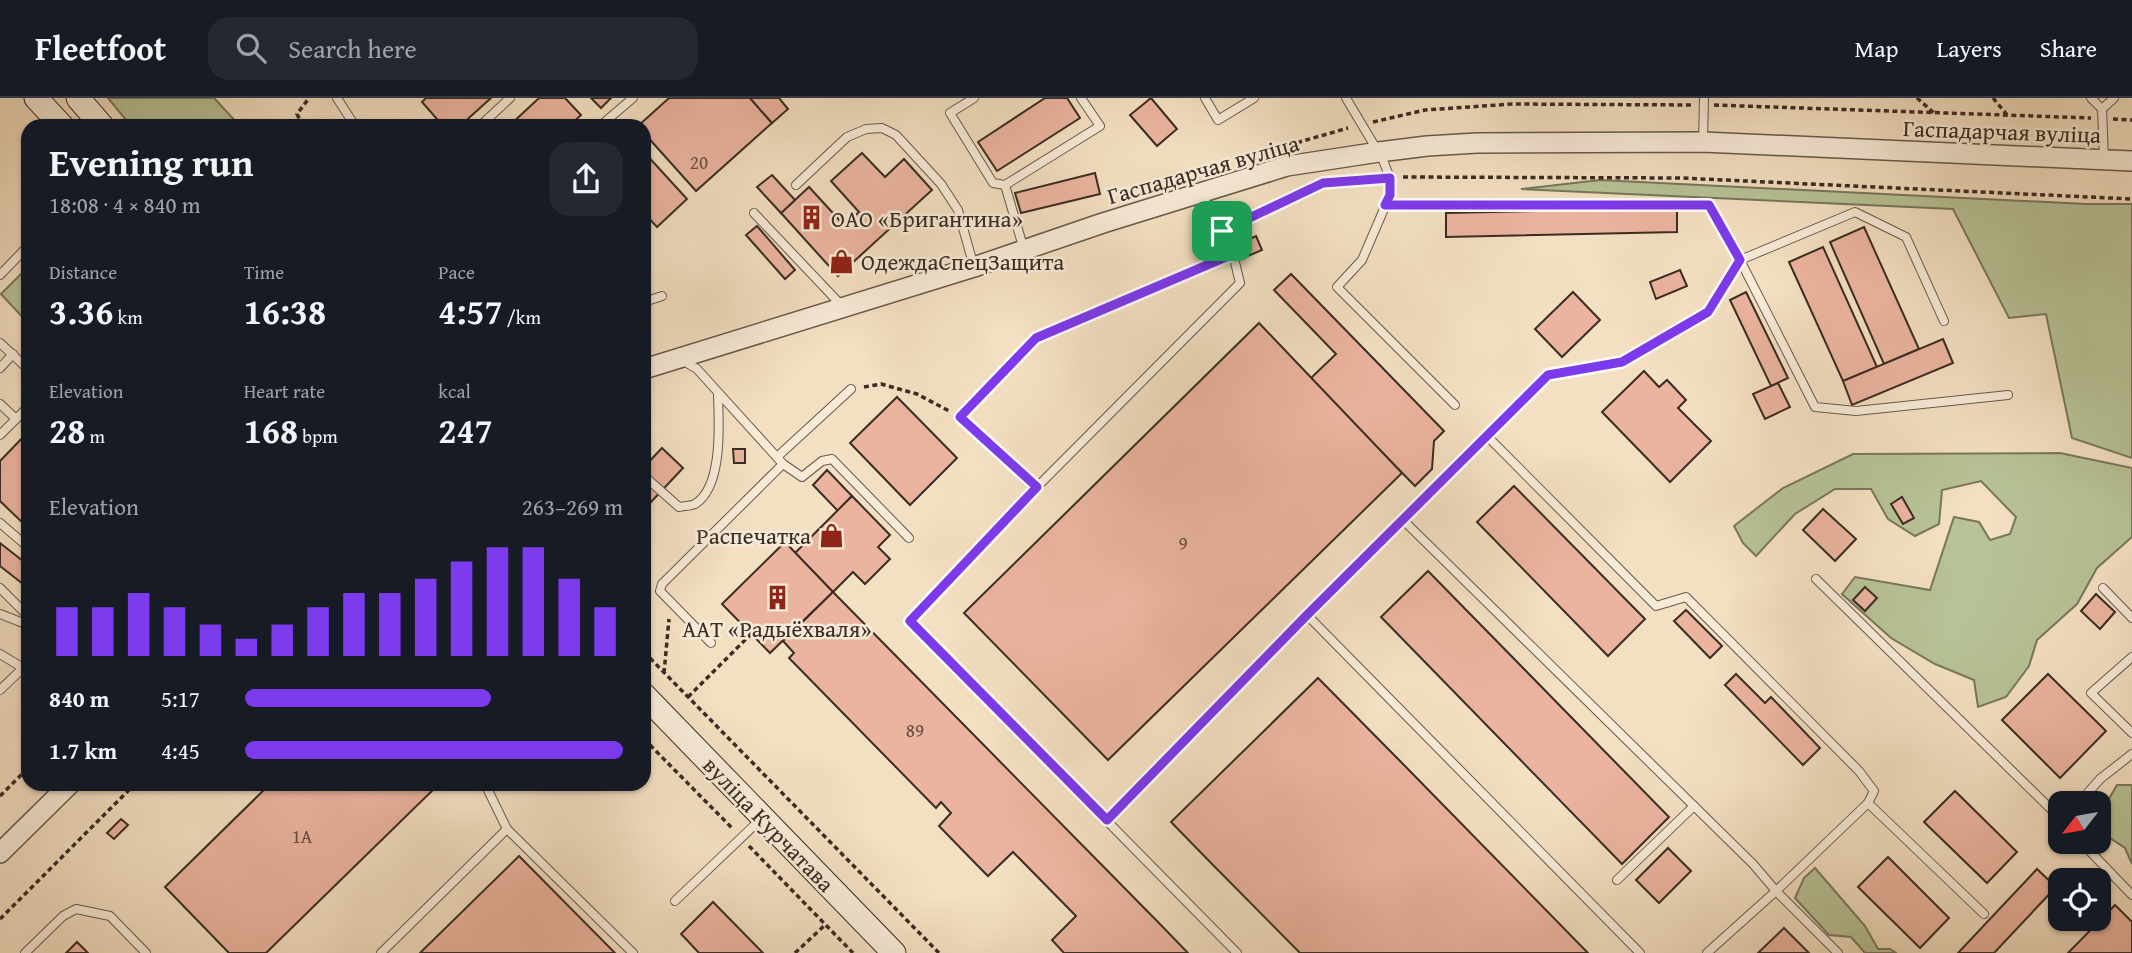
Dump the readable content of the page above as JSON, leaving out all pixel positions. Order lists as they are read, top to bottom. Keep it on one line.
{"streets":{"main road":["вуліца Курчатава"],"street":["Гаспадарчая вуліца"]},"places":{"building":["ОАО «Бригантина»","ААТ «Радыёхваля»"],"shop":["ОдеждаСпецЗащита","Распечатка"]},"house_numbers":["20","9","89","1А"],"north":"bottom left","page":{"header":"Fleetfoot","search":"Search here","nav":["Map","Layers","Share"],"heading":["Evening run","18:08 · 4 × 840 m"],"stats":[["Distance","3.36 km"],["Time","16:38"],["Pace","4:57 /km"],["Elevation","28 m"],["Heart rate","168 bpm"],["kcal","247"]],"chart":["Elevation","263–269 m"],"list":[{"name":"840 m","note":"5:17"},{"name":"1.7 km","note":"4:45"}]}}
